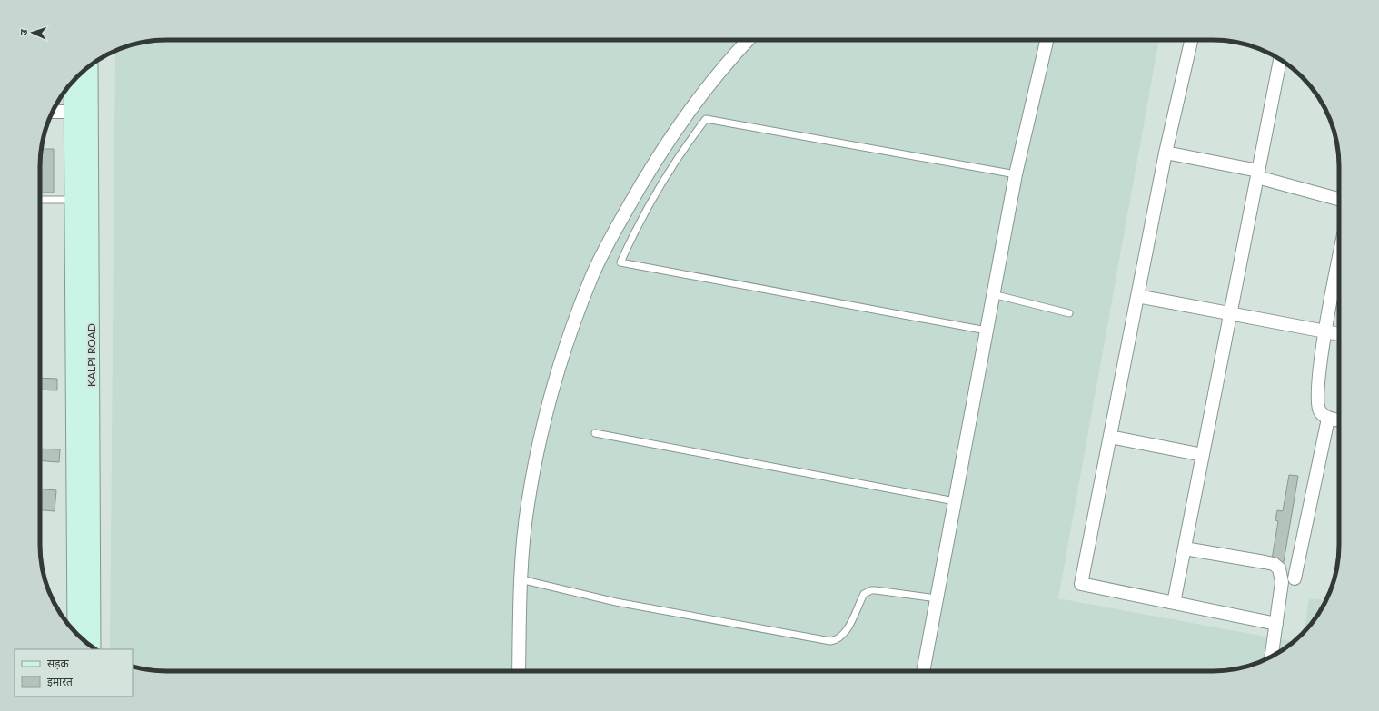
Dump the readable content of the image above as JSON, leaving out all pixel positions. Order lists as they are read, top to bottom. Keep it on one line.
{"streets":{"main road":["KALPI ROAD"]},"legend":["सड़क","इमारत"],"north":"left"}
